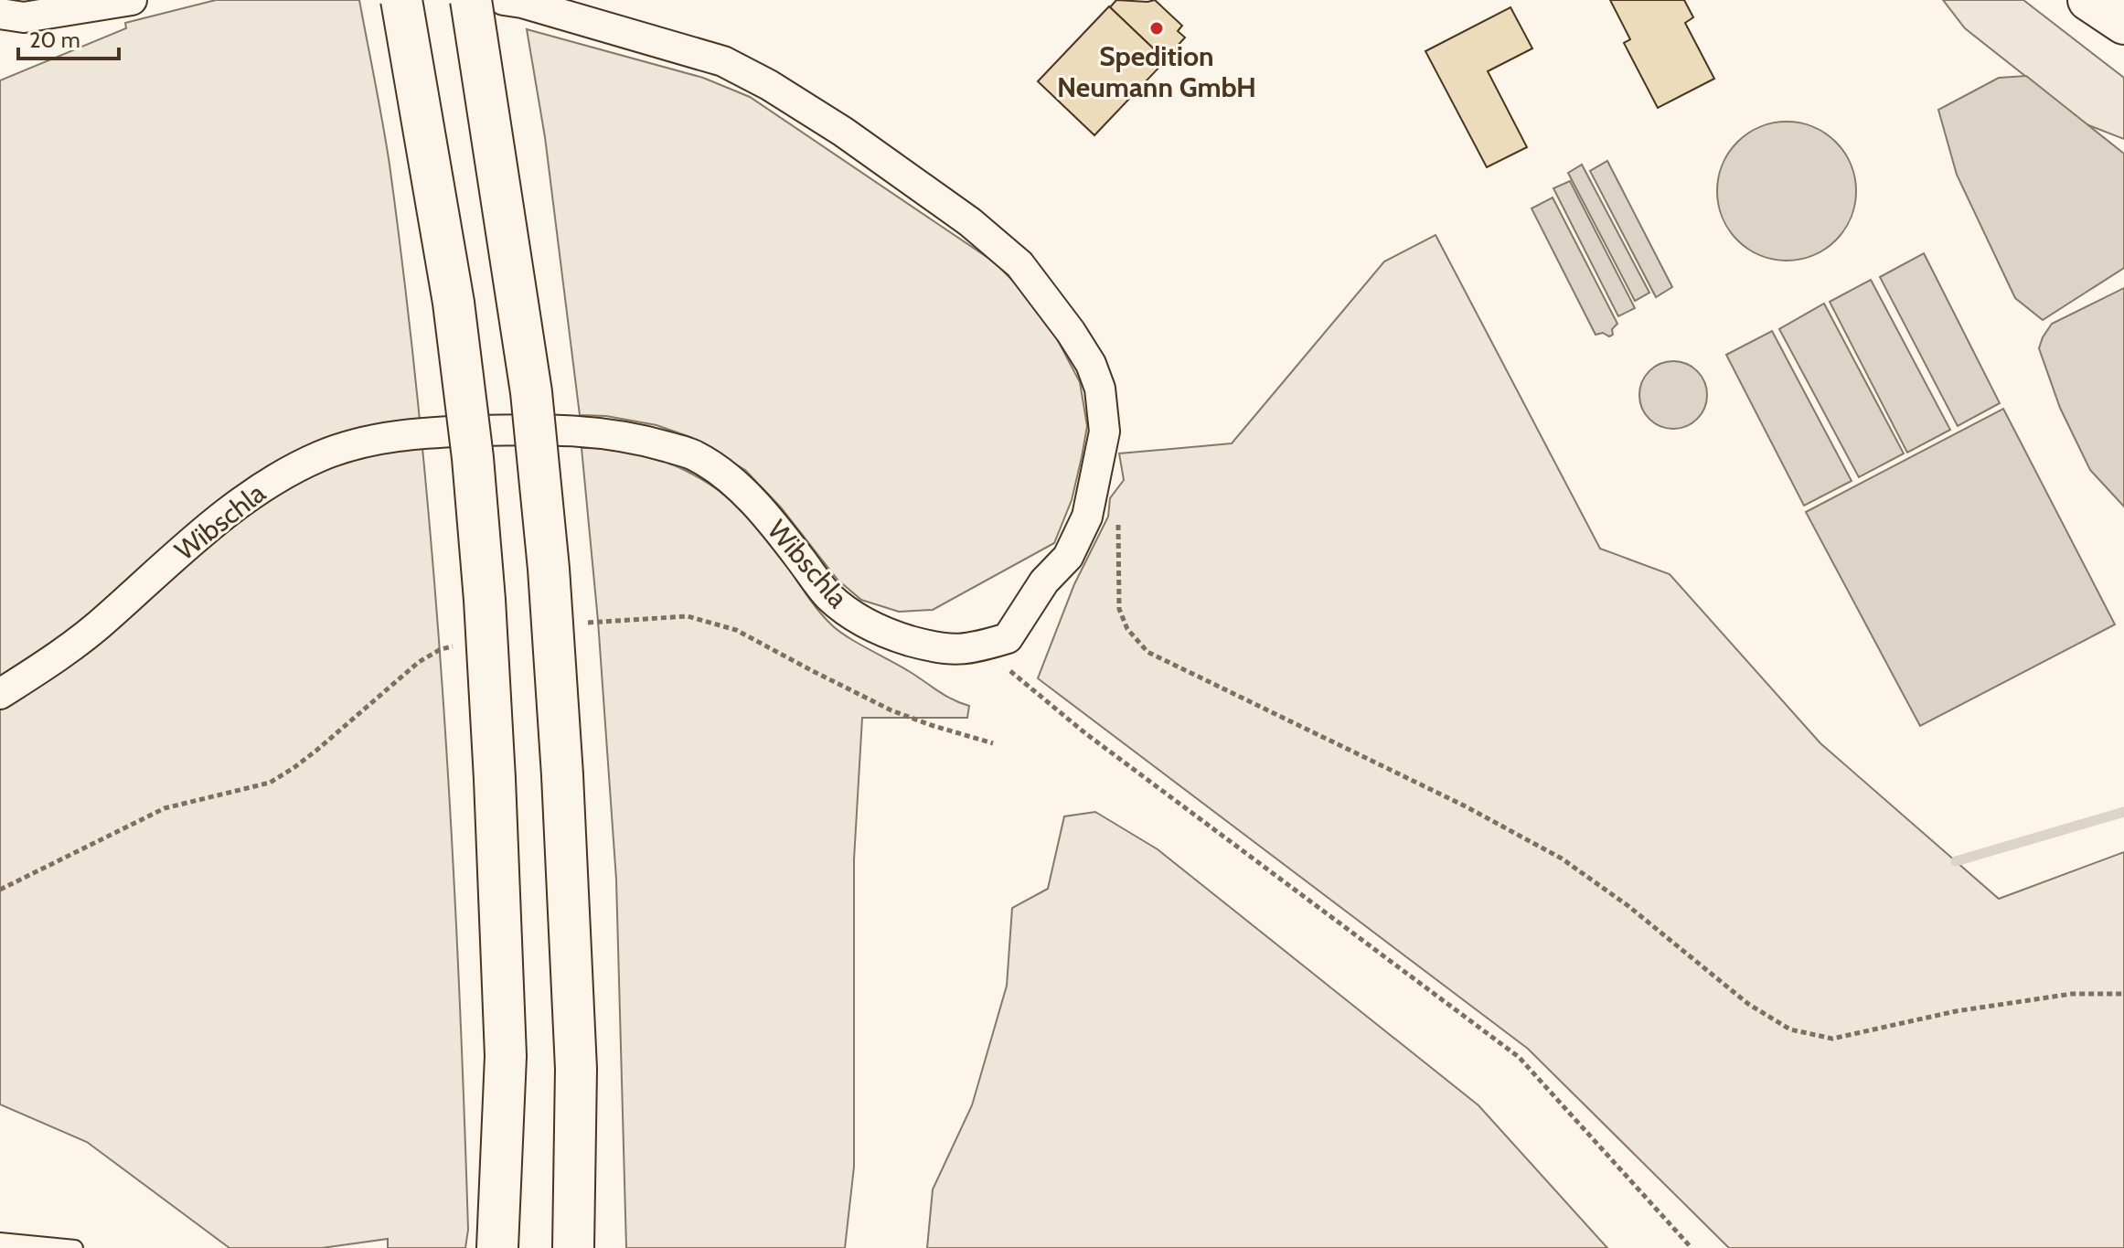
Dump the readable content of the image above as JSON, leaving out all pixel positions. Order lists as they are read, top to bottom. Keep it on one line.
{"streets":{"street":["Wibschla"]},"places":["Spedition Neumann GmbH"],"scale_bar":"20 m"}
